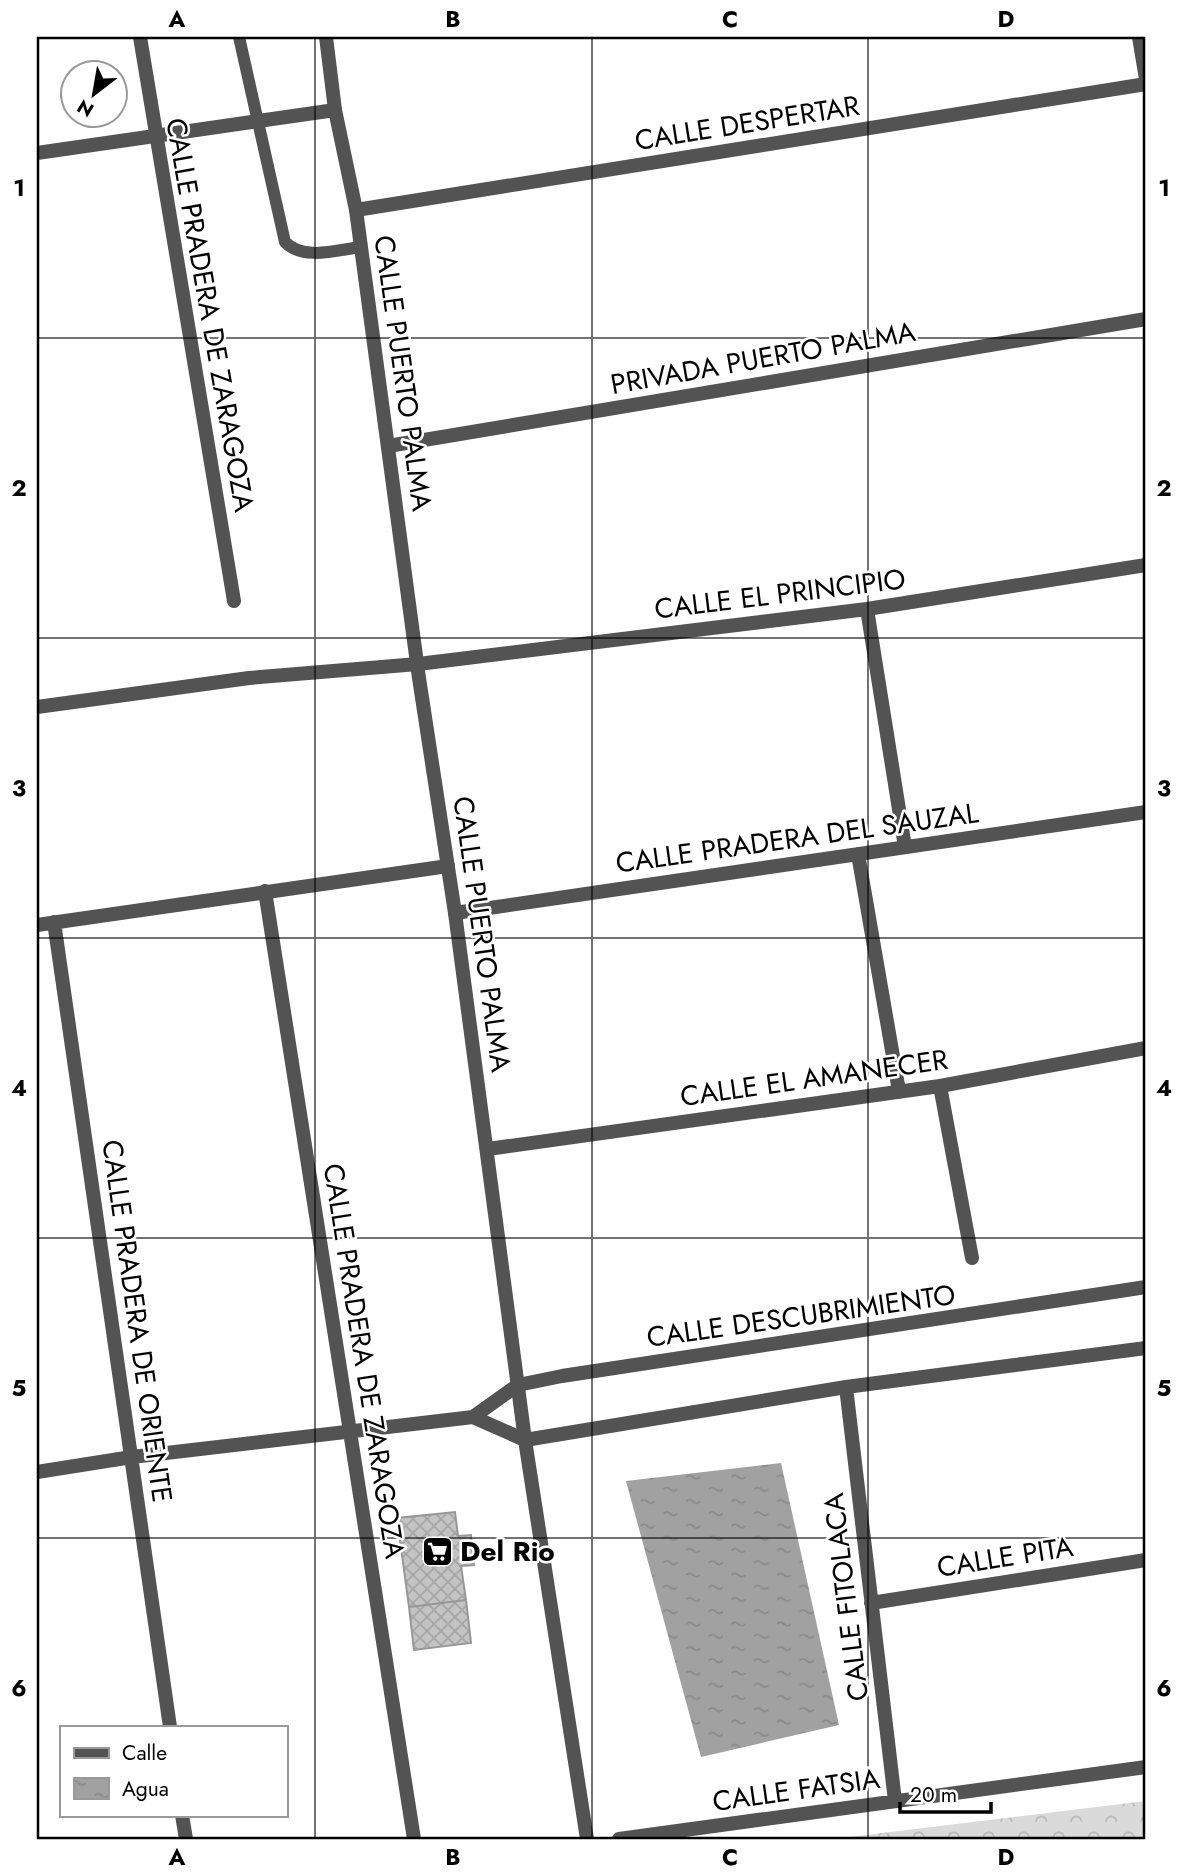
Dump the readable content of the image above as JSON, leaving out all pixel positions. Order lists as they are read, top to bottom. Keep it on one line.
{"streets":{"street":["CALLE DESPERTAR","CALLE PRADERA DE ZARAGOZA","PRIVADA PUERTO PALMA","CALLE PUERTO PALMA","CALLE EL PRINCIPIO","CALLE PRADERA DEL SAUZAL","CALLE EL AMANECER","CALLE DESCUBRIMIENTO","CALLE PRADERA DE ORIENTE","CALLE PITA","CALLE FITOLACA","CALLE FATSIA"]},"crossings":[["CALLE DESPERTAR","CALLE PUERTO PALMA"],["CALLE PRADERA DE ZARAGOZA","CALLE DESCUBRIMIENTO"],["PRIVADA PUERTO PALMA","CALLE PUERTO PALMA"],["CALLE PUERTO PALMA","CALLE EL PRINCIPIO"],["CALLE PUERTO PALMA","CALLE PRADERA DEL SAUZAL"],["CALLE PUERTO PALMA","CALLE EL AMANECER"],["CALLE PUERTO PALMA","CALLE DESCUBRIMIENTO"],["CALLE DESCUBRIMIENTO","CALLE PRADERA DE ORIENTE"],["CALLE PITA","CALLE FITOLACA"],["CALLE FITOLACA","CALLE FATSIA"]],"places":{"supermarket":["Del Rio"]},"legend":["Calle","Agua"],"scale_bar":"20 m","north":"bottom left","grid":{"columns":["A","B","C","D"],"rows":["1","2","3","4","5","6"]}}
